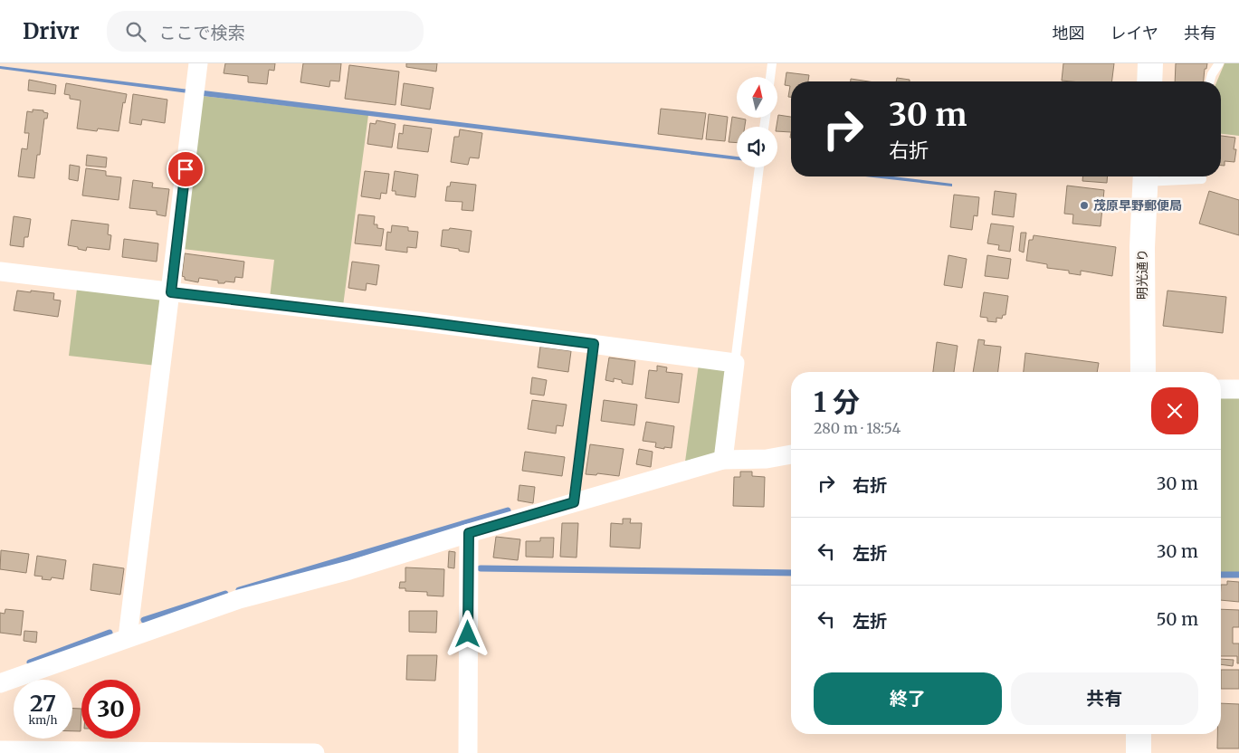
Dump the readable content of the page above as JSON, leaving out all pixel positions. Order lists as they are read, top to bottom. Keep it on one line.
{"streets":{"street":["明光通り"]},"places":["茂原早野郵便局"],"north":"top","page":{"header":"Drivr","search":"ここで検索","nav":["地図","レイヤ","共有"],"turn":["30 m","右折"],"heading":["1 分","280 m · 18:54"],"list":[{"name":"右折","value":"30 m"},{"name":"左折","value":"30 m"},{"name":"左折","value":"50 m"}],"buttons":["終了","共有"],"speed":"27 km/h","limit":"30"}}
